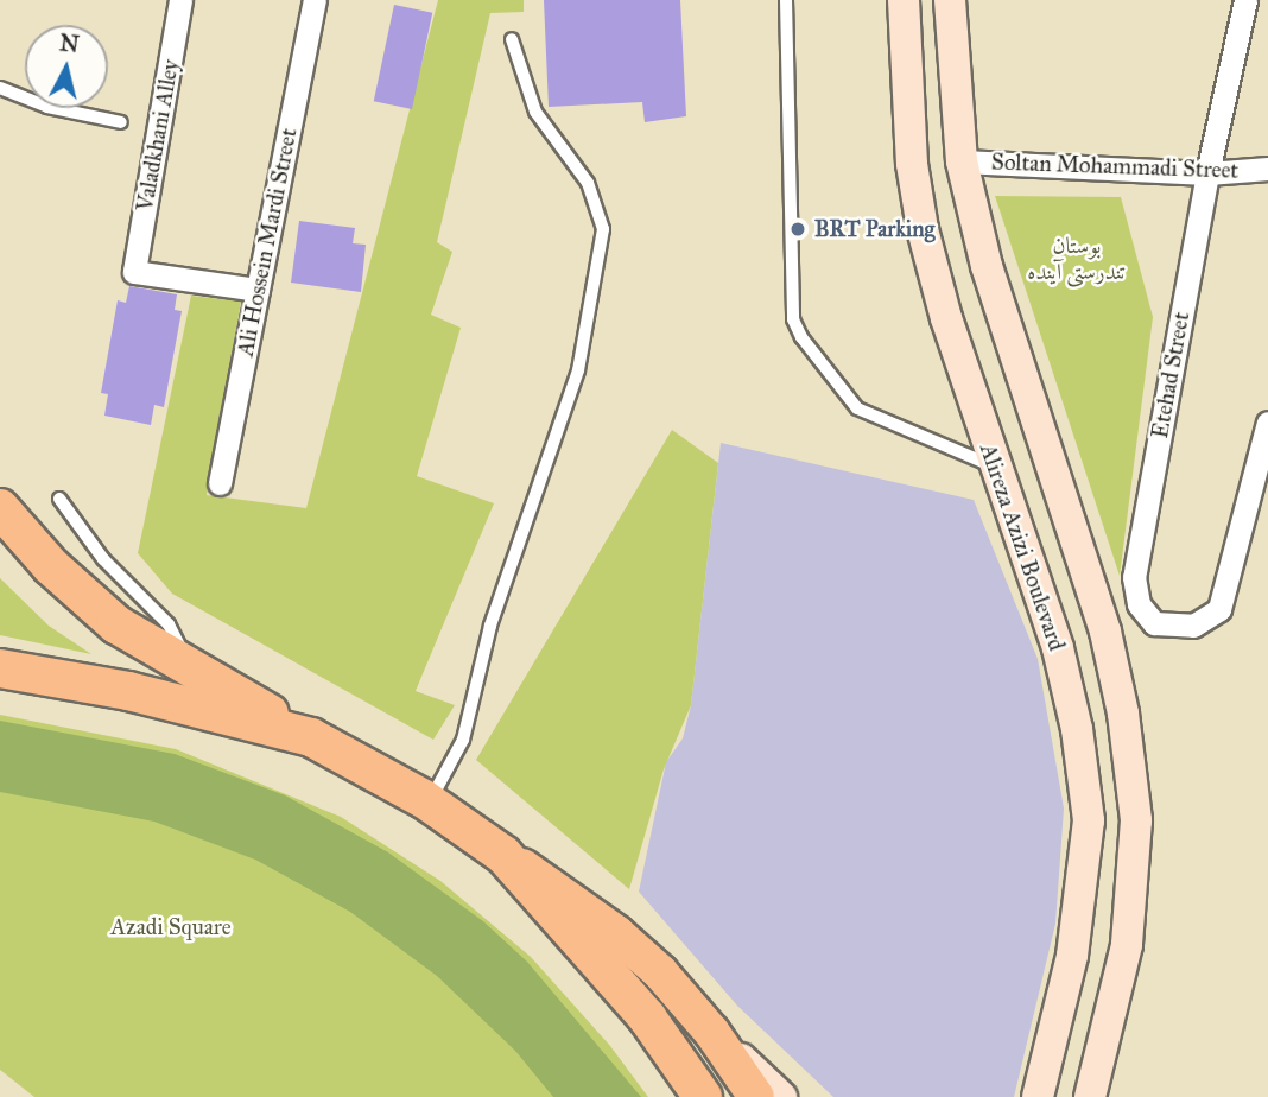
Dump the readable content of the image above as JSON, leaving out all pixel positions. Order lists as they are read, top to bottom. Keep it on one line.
{"streets":{"main road":["Alireza Azizi Boulevard"],"street":["Valadkhani Alley","Soltan Mohammadi Street","Ali Hossein Mardi Street","Etehad Street"]},"crossings":[["Valadkhani Alley","Ali Hossein Mardi Street"],["Soltan Mohammadi Street","Etehad Street"]],"parks":["بوستان تندرستی آینده","Azadi Square"],"places":["BRT Parking"],"north":"top"}
